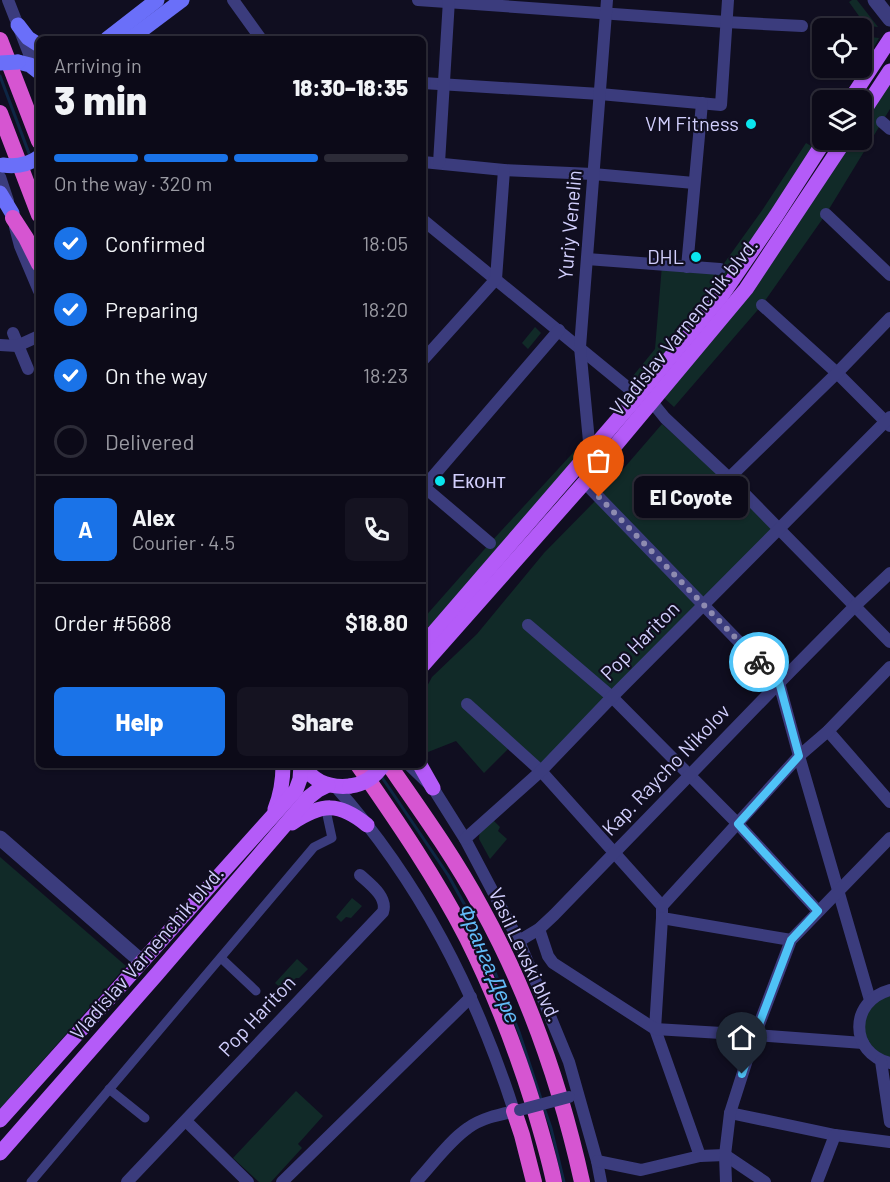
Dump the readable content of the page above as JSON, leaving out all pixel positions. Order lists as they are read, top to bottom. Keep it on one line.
{"streets":{"highway":["Vasil Levski blvd."],"main road":["Vladislav Varnenchik blvd."],"street":["Yuriy Venelin","Pop Hariton","Kap. Raycho Nikolov"]},"crossings":[["Yuriy Venelin","Vladislav Varnenchik blvd."]],"water":["Франга Дере"],"places":["VM Fitness","DHL","Еконт","El Coyote"],"page":{"heading":["3 min","Arriving in","18:30–18:35"],"panel":["Alex","Courier · 4.5","Order #5688","$18.80"],"bar":"On the way · 320 m","list":[["Confirmed","18:05"],["Preparing","18:20"],["On the way","18:23"],"Delivered"],"bubble":"El Coyote","round":"A","buttons":["Help","Share"]}}
